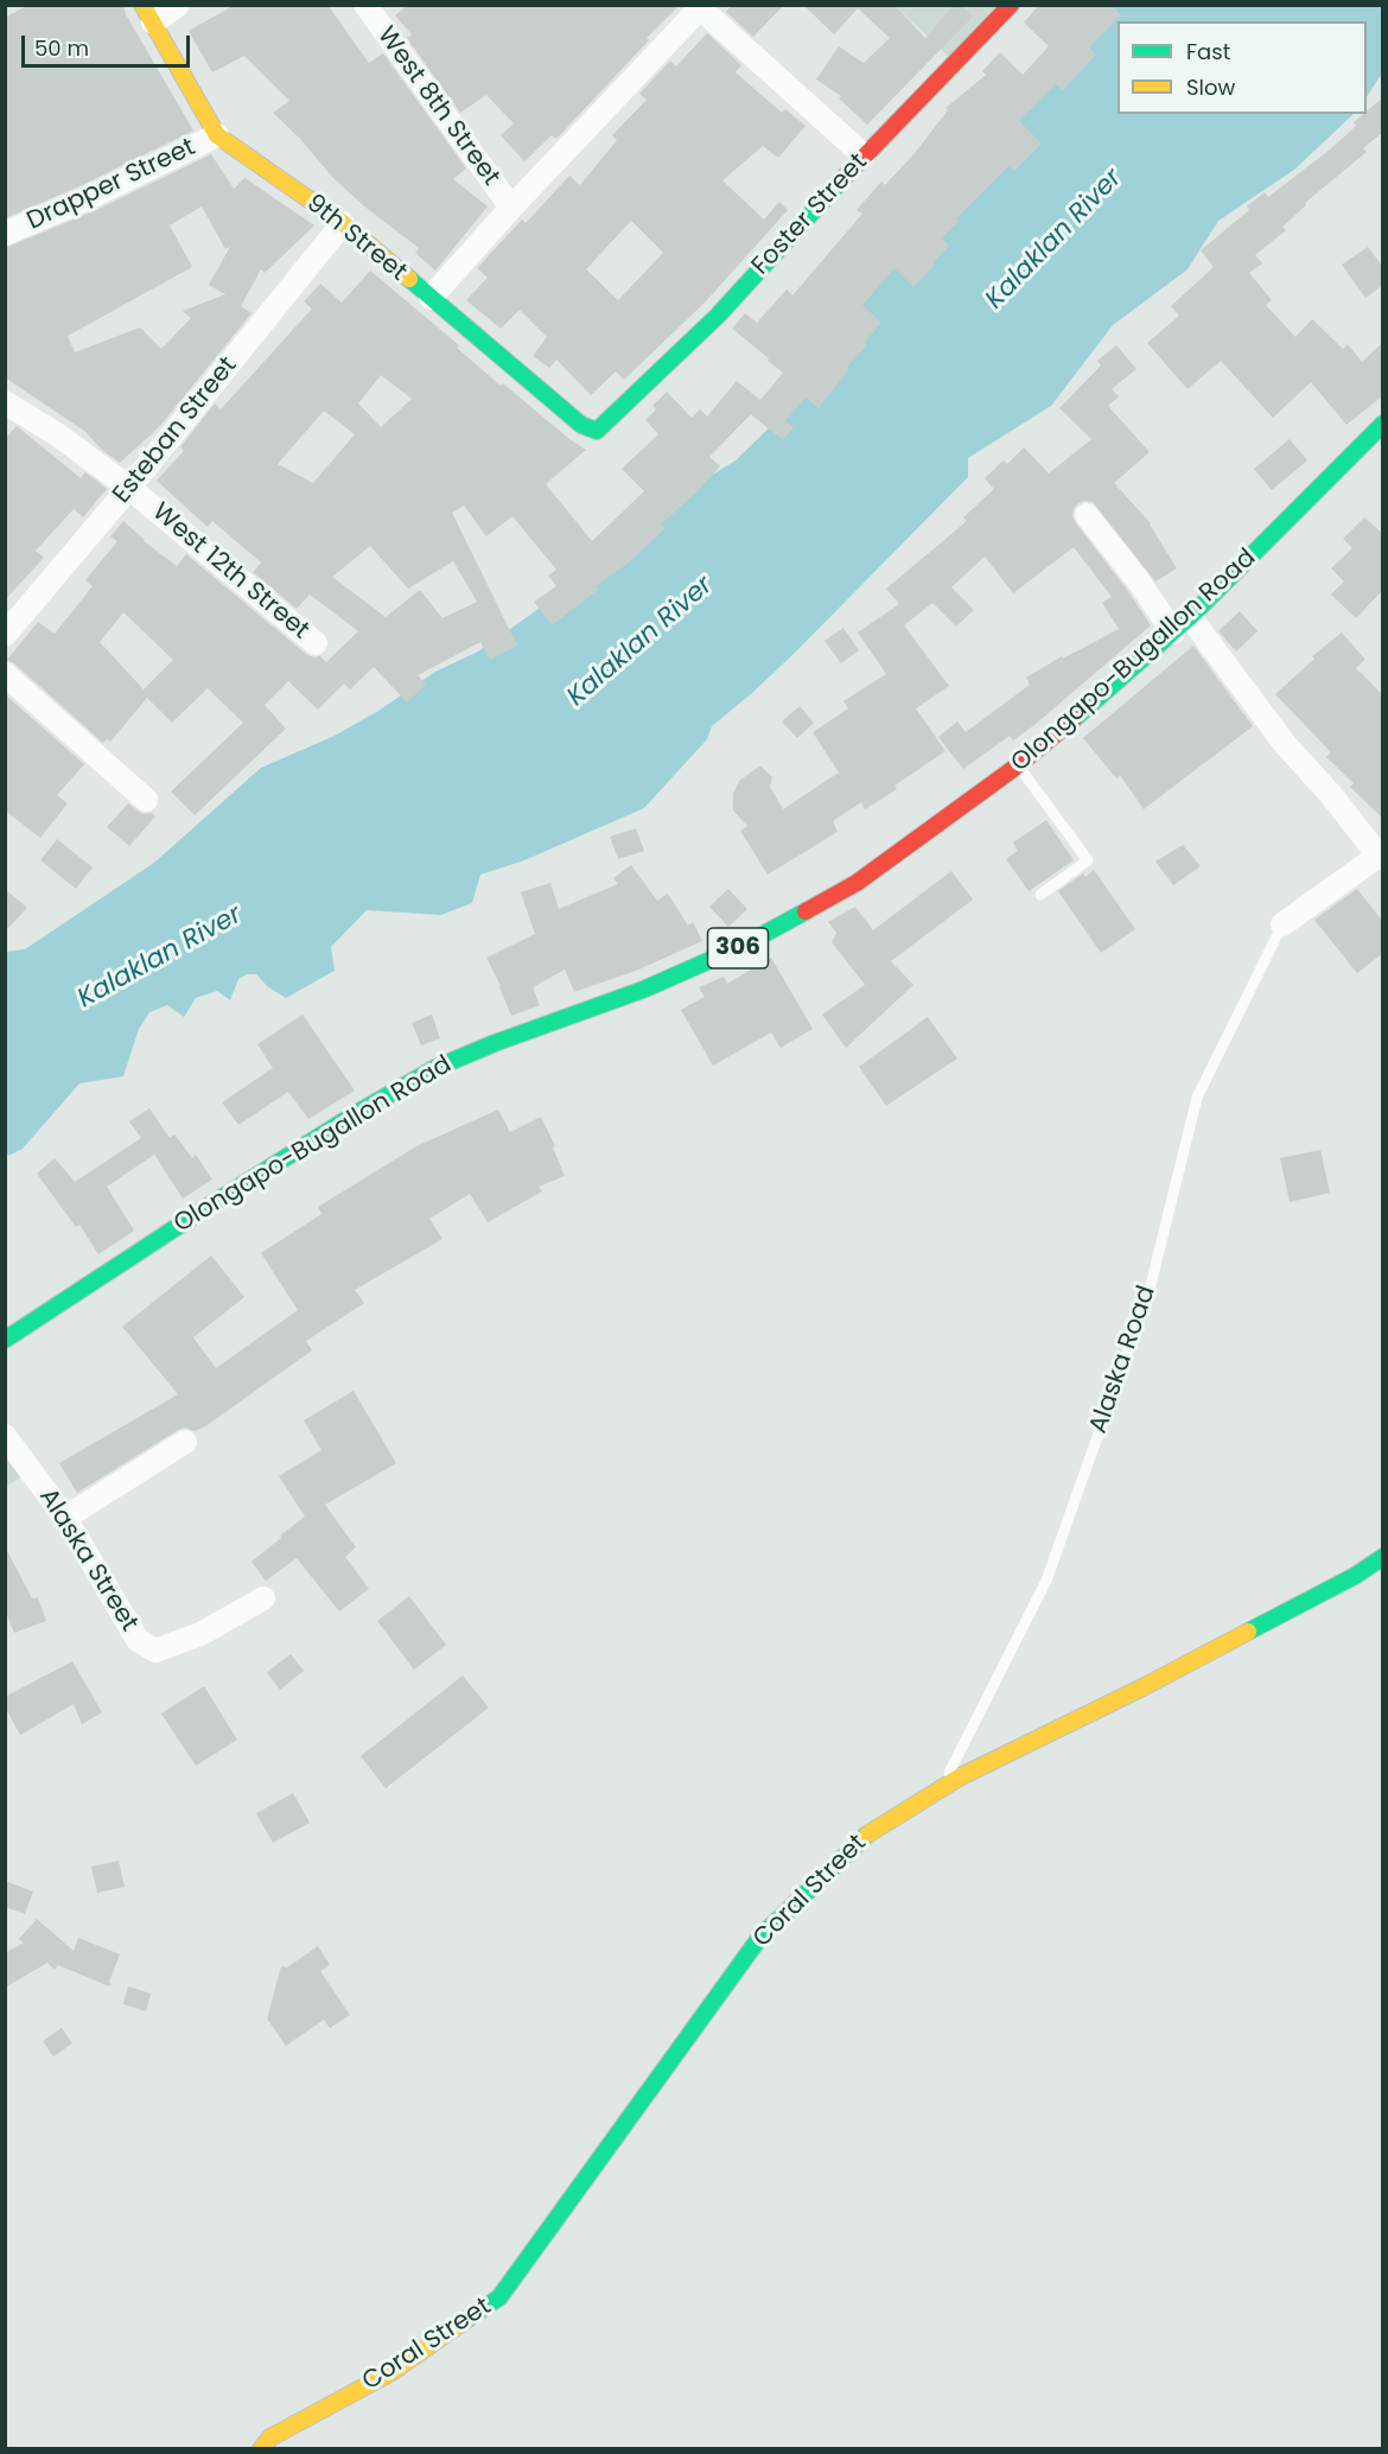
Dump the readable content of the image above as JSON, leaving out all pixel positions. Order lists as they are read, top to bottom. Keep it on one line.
{"streets":{"street":["West 8th Street","Drapper Street","Foster Street","9th Street","Esteban Street","West 12th Street","Olongapo-Bugallon Road","306","Alaska Street","Coral Street"],"lane":["Alaska Road"]},"crossings":[["Drapper Street","9th Street"],["Foster Street","9th Street"],["9th Street","Esteban Street"],["Esteban Street","West 12th Street"],["Alaska Road","Coral Street"]],"water":["Kalaklan River"],"legend":["Fast","Slow"],"scale_bar":"50 m"}
